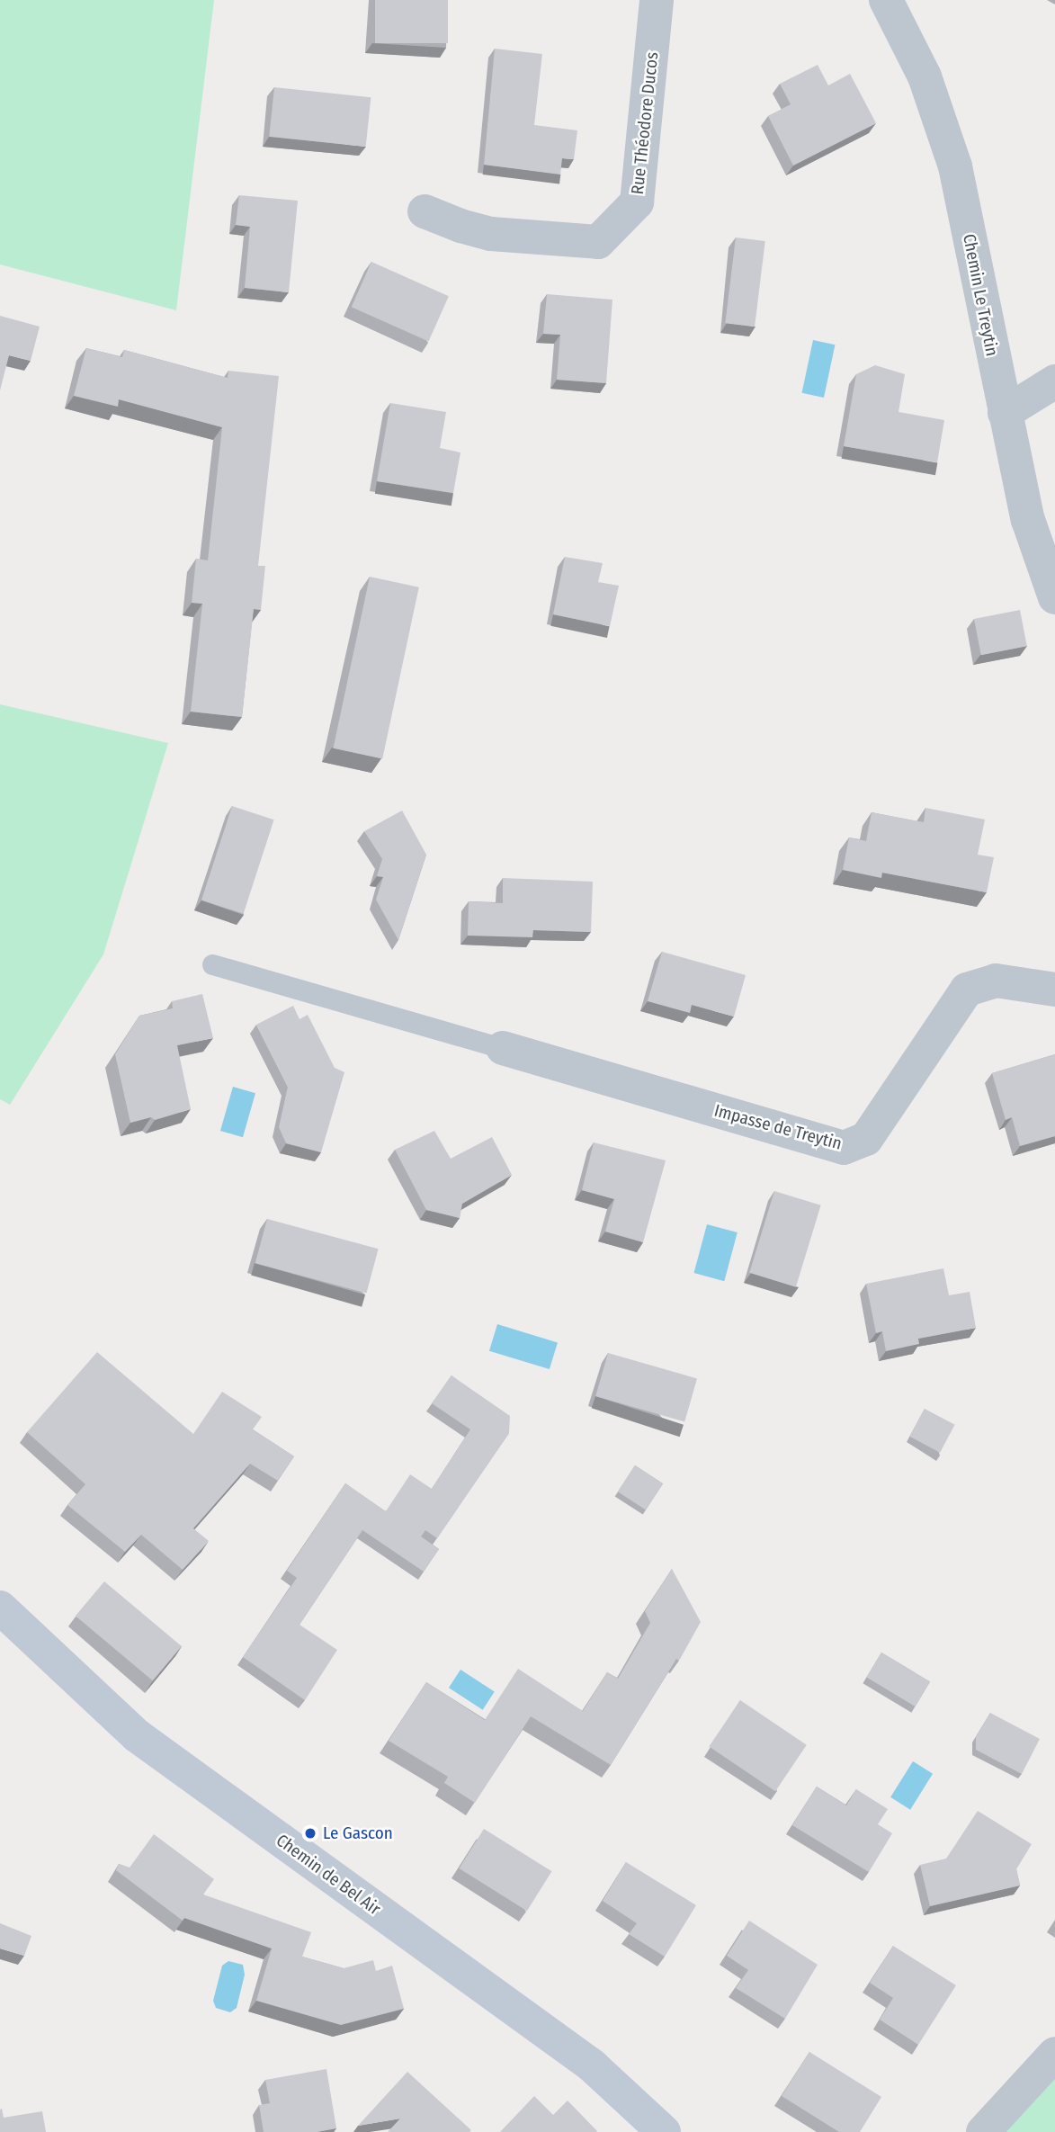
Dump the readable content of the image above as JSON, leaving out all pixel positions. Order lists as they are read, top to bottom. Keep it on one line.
{"streets":{"street":["Rue Théodore Ducos","Chemin Le Treytin","Impasse de Treytin","Chemin de Bel Air"]},"places":["Le Gascon"]}
